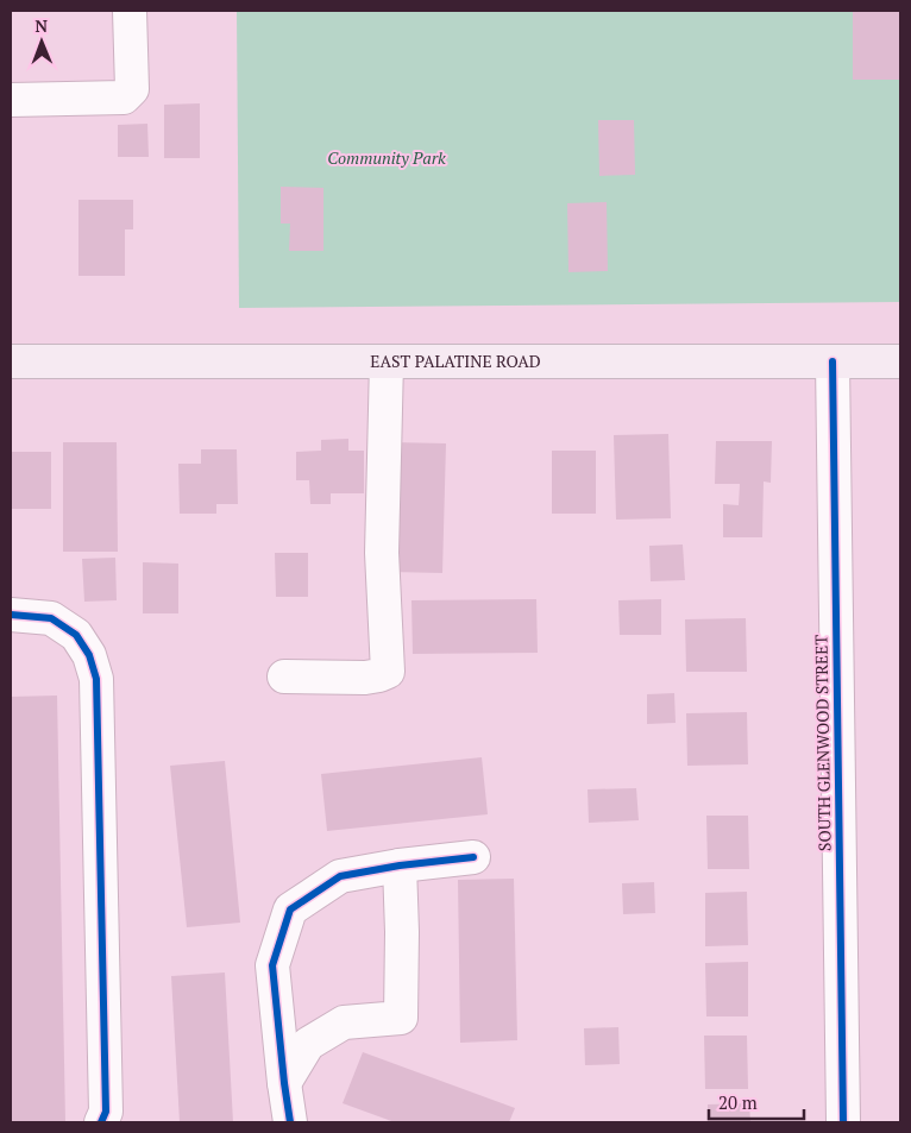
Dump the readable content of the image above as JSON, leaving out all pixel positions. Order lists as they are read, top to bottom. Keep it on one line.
{"streets":{"main road":["EAST PALATINE ROAD"],"street":["SOUTH GLENWOOD STREET"]},"crossings":[["EAST PALATINE ROAD","SOUTH GLENWOOD STREET"]],"parks":["Community Park"],"scale_bar":"20 m","north":"top"}
